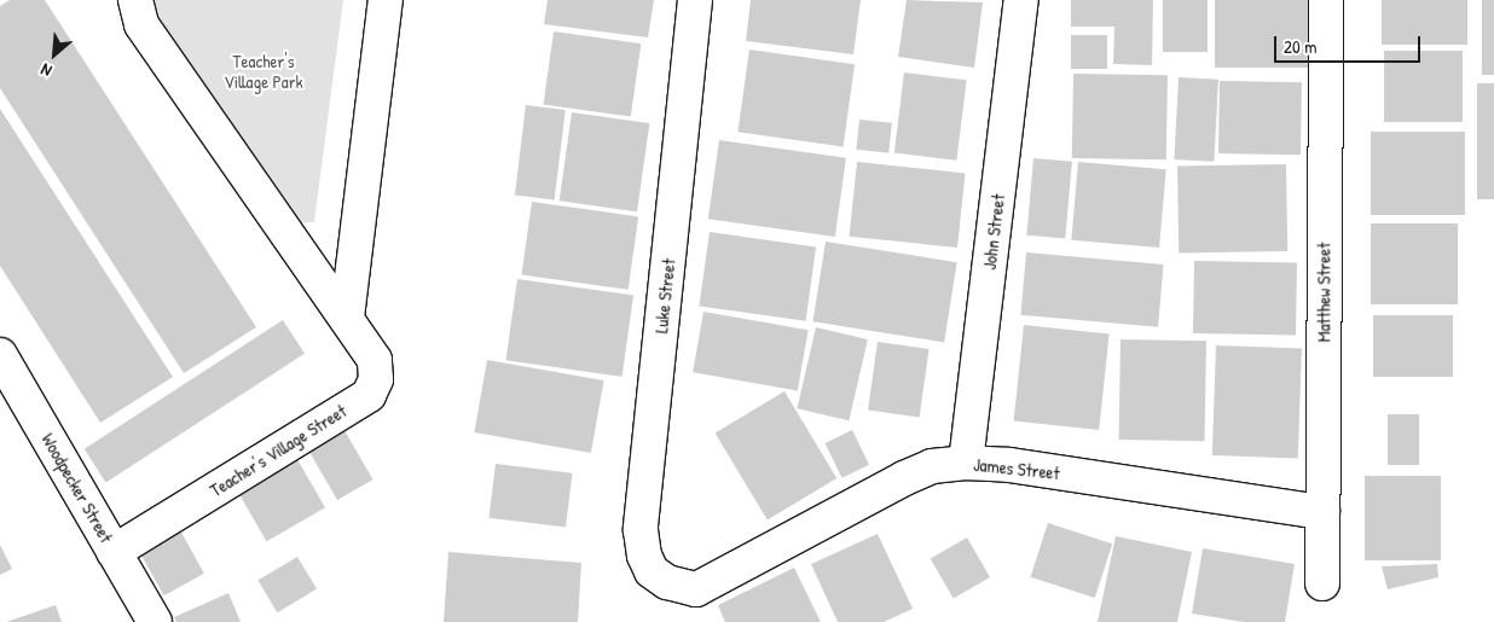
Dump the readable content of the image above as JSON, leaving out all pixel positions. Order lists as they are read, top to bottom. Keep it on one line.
{"streets":{"street":["John Street","Matthew Street","Luke Street","Teacher's Village Street","James Street","Woodpecker Street"]},"crossings":[["John Street","James Street"],["Matthew Street","James Street"],["Luke Street","James Street"],["Teacher's Village Street","Woodpecker Street"]],"parks":["Teacher's Village Park"],"scale_bar":"20 m","north":"bottom left"}
